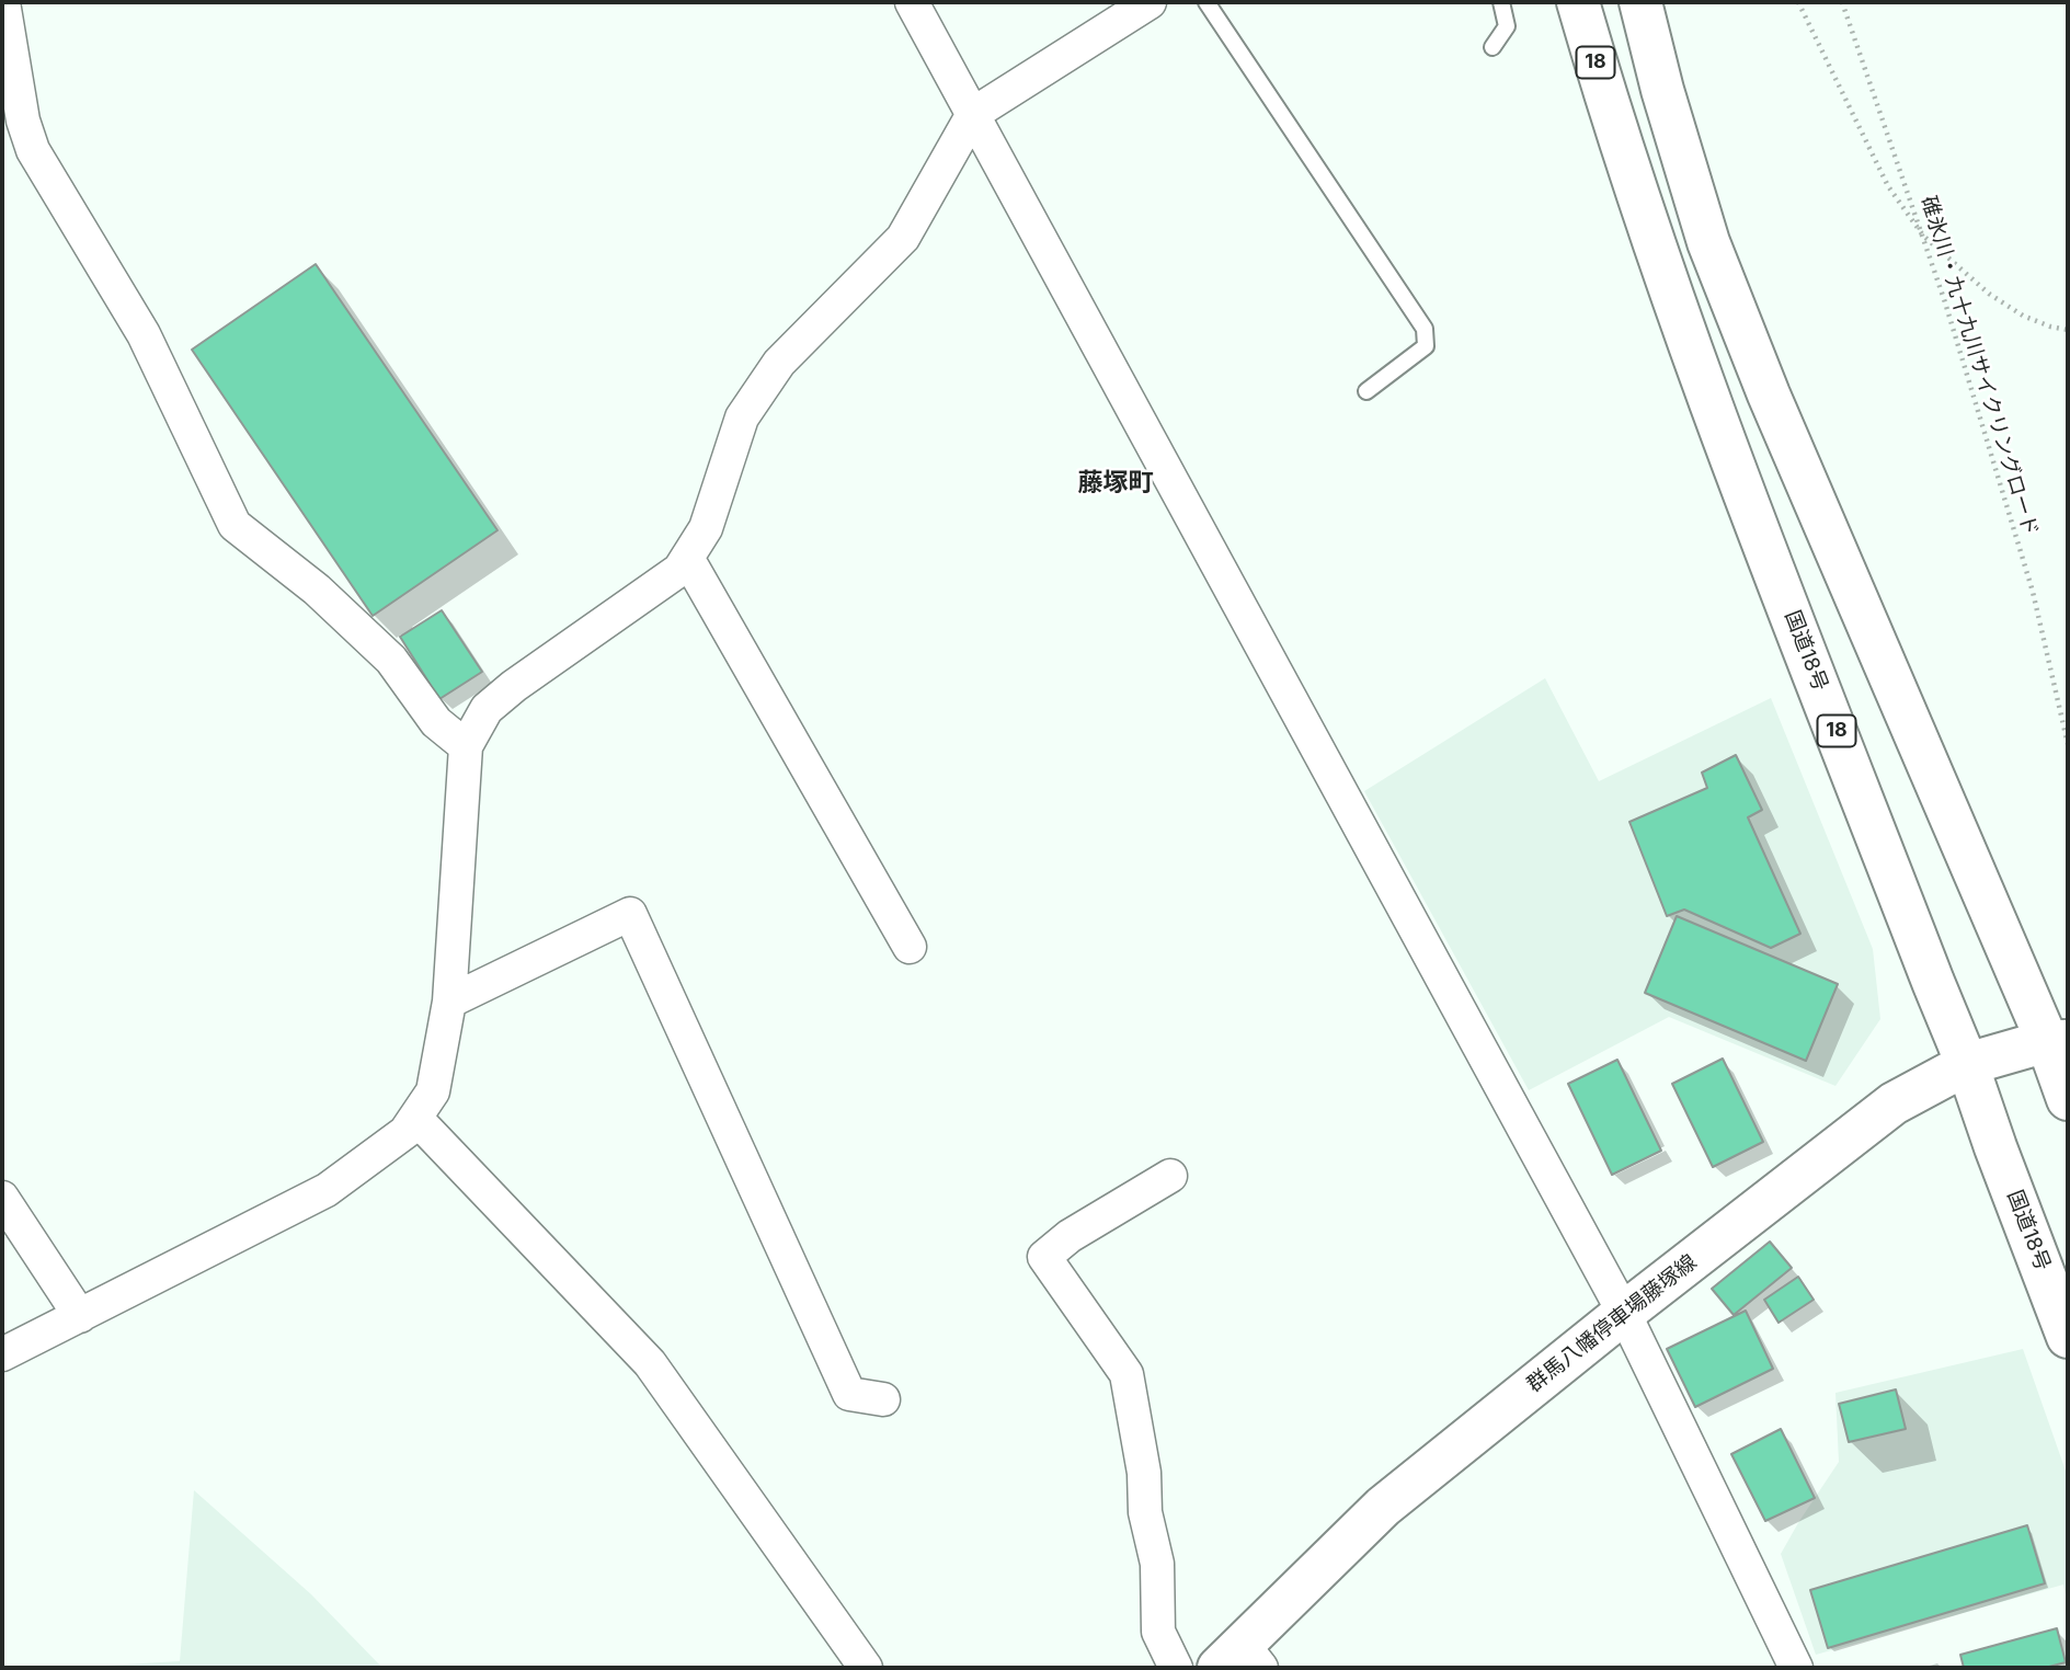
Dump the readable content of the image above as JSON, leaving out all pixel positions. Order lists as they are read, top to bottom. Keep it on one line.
{"streets":{"main road":["18","国道18号","群馬八幡停車場藤塚線"],"path":["碓氷川・九十九川サイクリングロード"]},"crossings":[["国道18号","群馬八幡停車場藤塚線"]],"districts":["藤塚町"]}
